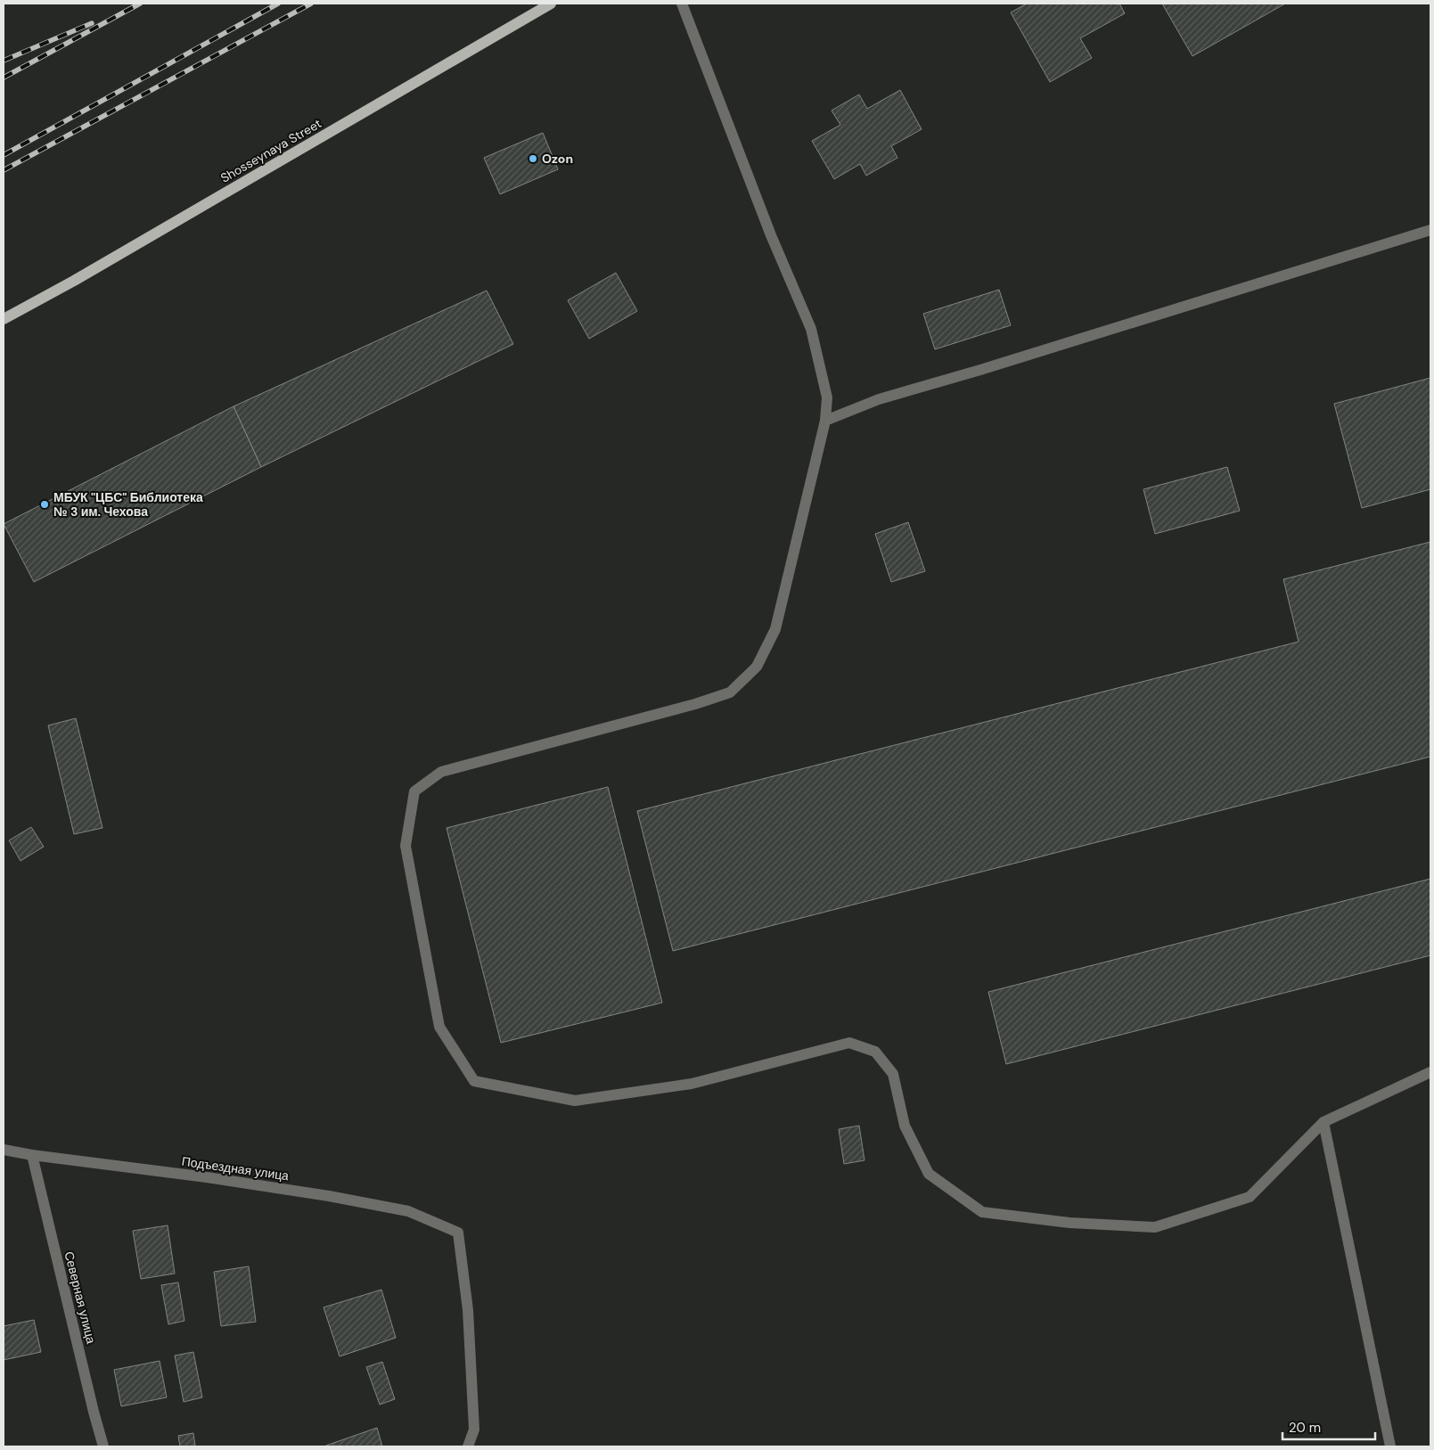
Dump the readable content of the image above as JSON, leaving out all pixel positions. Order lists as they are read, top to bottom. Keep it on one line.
{"streets":{"main road":["Shosseynaya Street"],"street":["Подъездная улица","Северная улица"]},"crossings":[["Подъездная улица","Северная улица"]],"places":["Ozon","МБУК \"ЦБС\" Библиотека № 3 им. Чехова"],"scale_bar":"20 m"}
